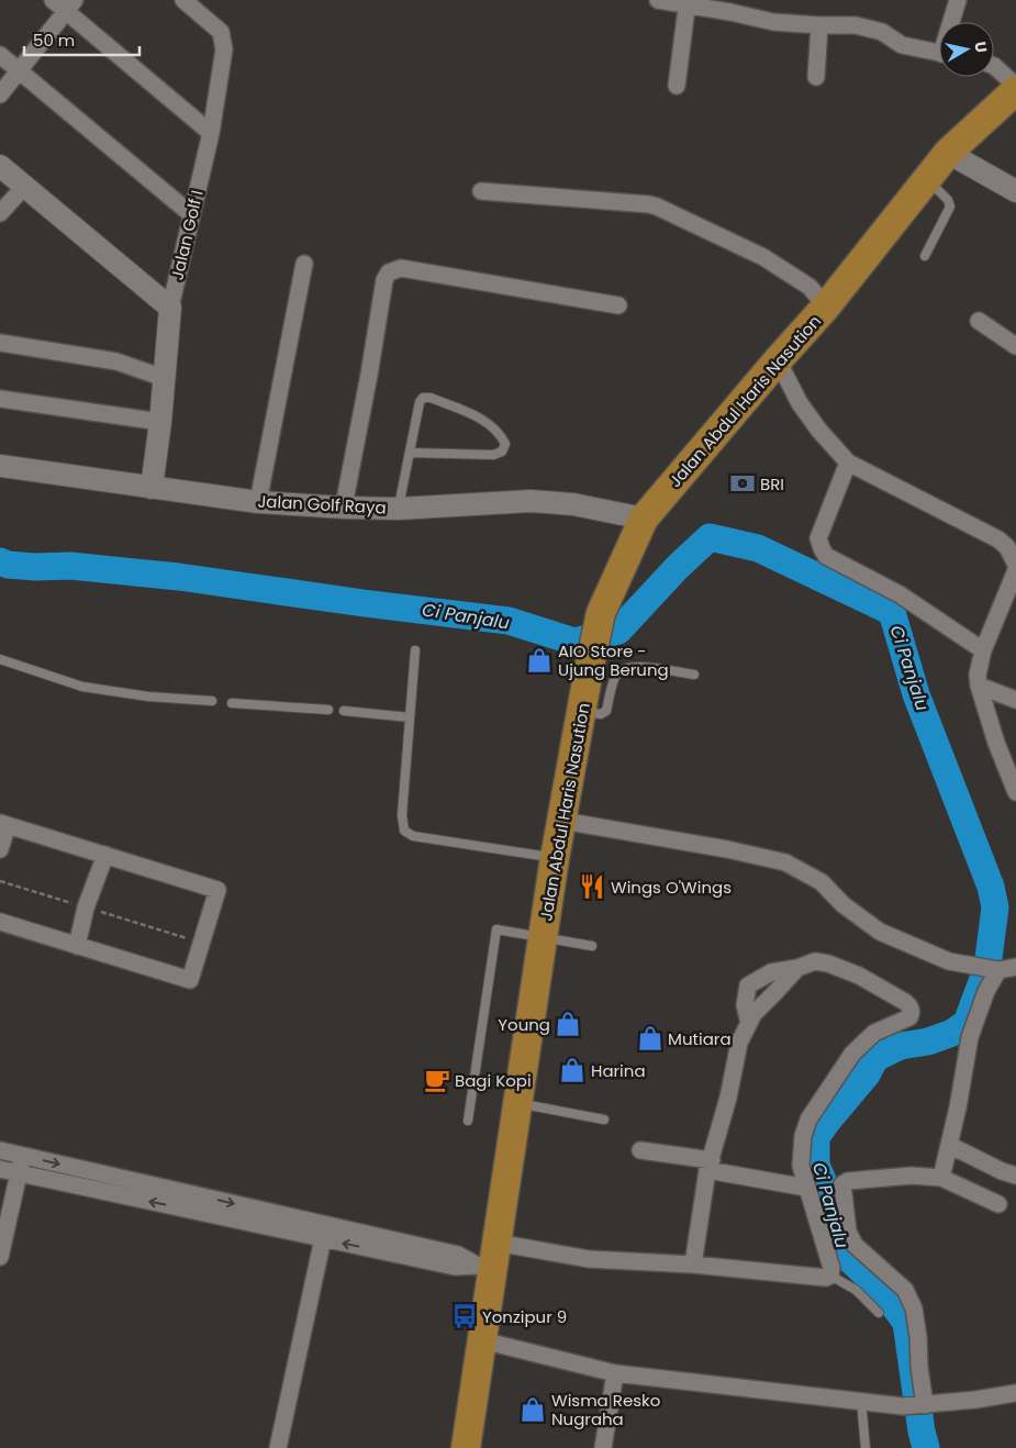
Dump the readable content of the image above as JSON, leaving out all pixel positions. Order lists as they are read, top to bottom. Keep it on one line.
{"streets":{"highway":["Jalan Abdul Haris Nasution"],"street":["Jalan Golf I","Jalan Golf Raya"]},"crossings":[["Jalan Golf I","Jalan Golf Raya"],["Jalan Abdul Haris Nasution","Jalan Golf Raya"]],"water":["Ci Panjalu"],"places":{"bank":["BRI"],"shop":["AIO Store - Ujung Berung","Young","Mutiara","Harina","Wisma Resko Nugraha"],"restaurant":["Wings O'Wings"],"cafe":["Bagi Kopi"],"bus stop":["Yonzipur 9"]},"scale_bar":"50 m","north":"right"}
